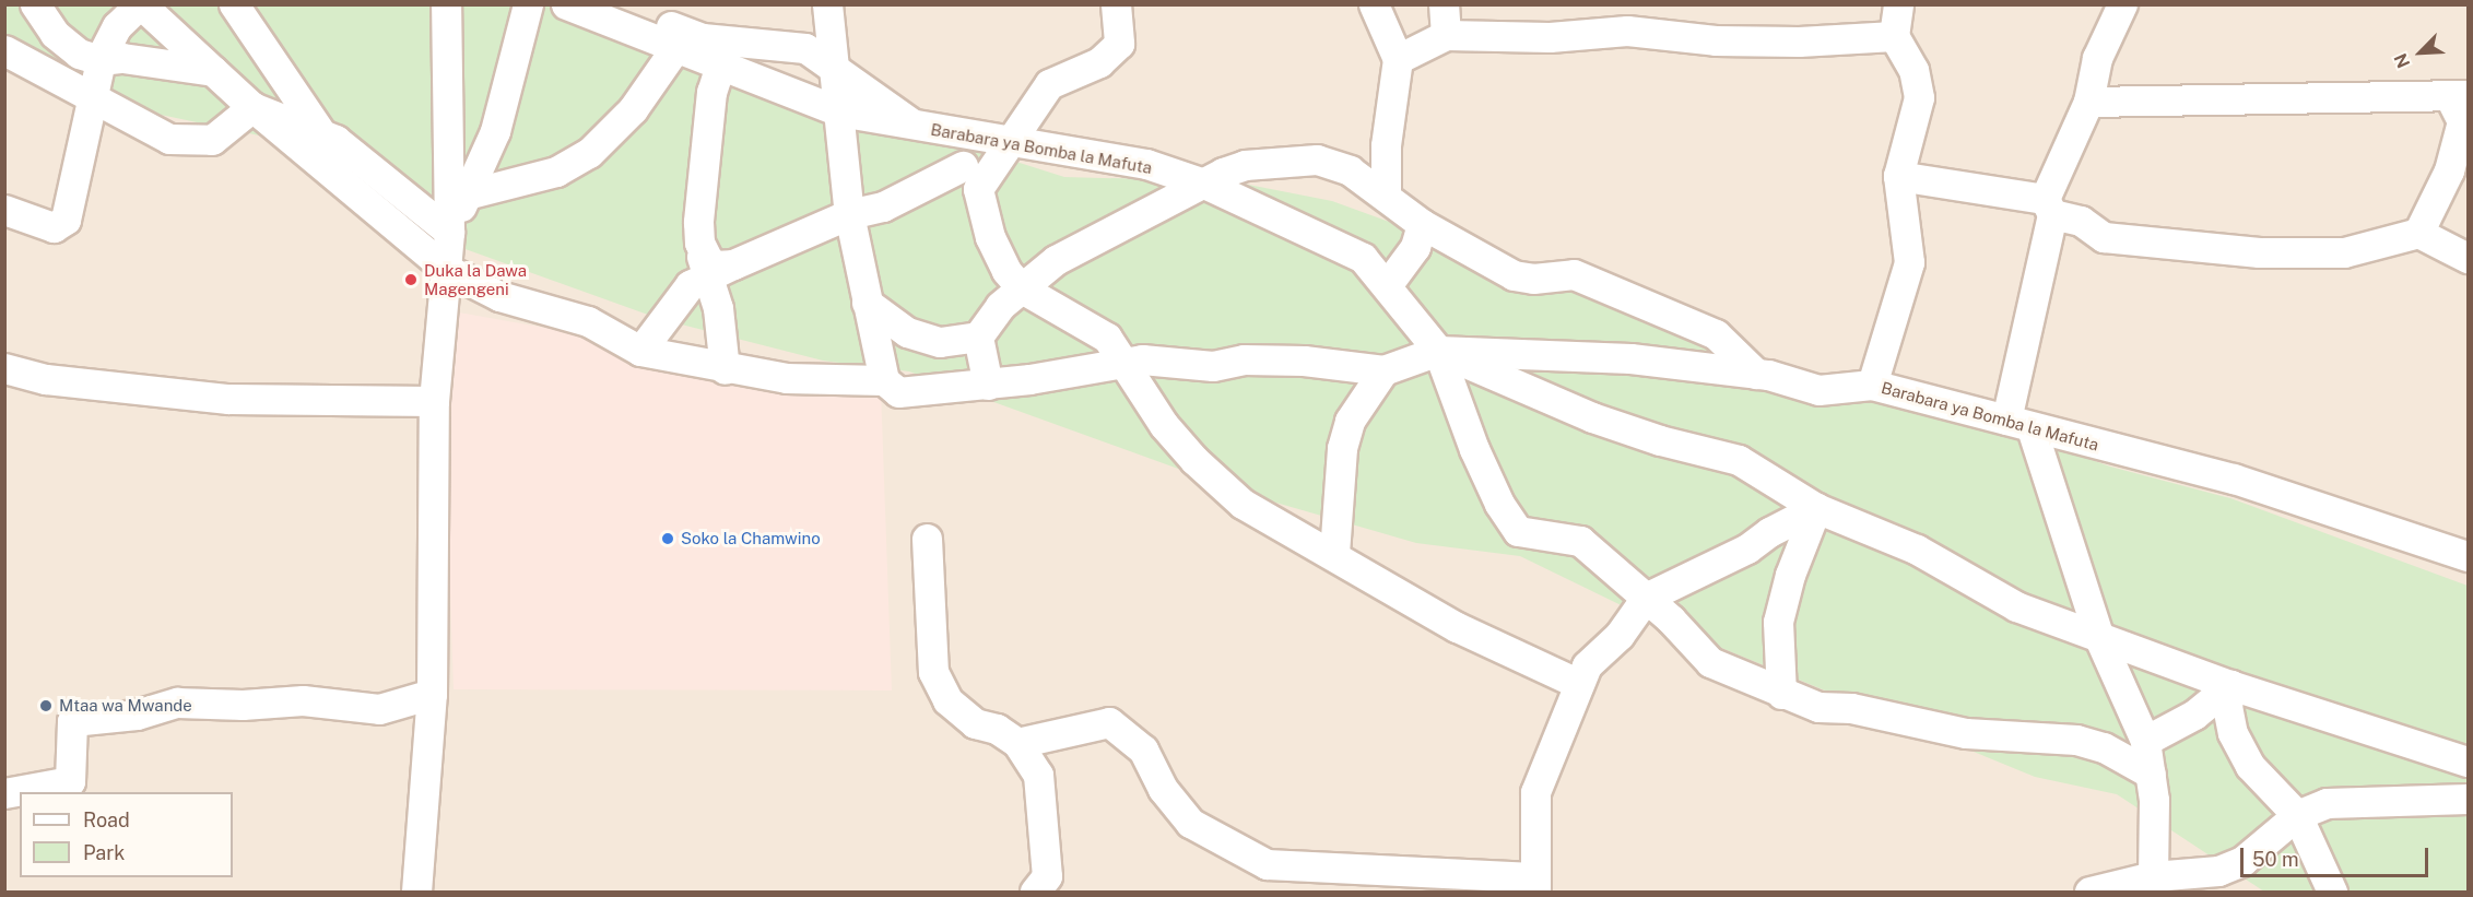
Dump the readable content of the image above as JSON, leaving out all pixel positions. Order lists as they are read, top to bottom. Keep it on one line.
{"streets":{"street":["Barabara ya Bomba la Mafuta"]},"places":["Duka la Dawa Magengeni","Soko la Chamwino","Mtaa wa Mwande"],"legend":["Road","Park"],"scale_bar":"50 m","north":"bottom left"}
